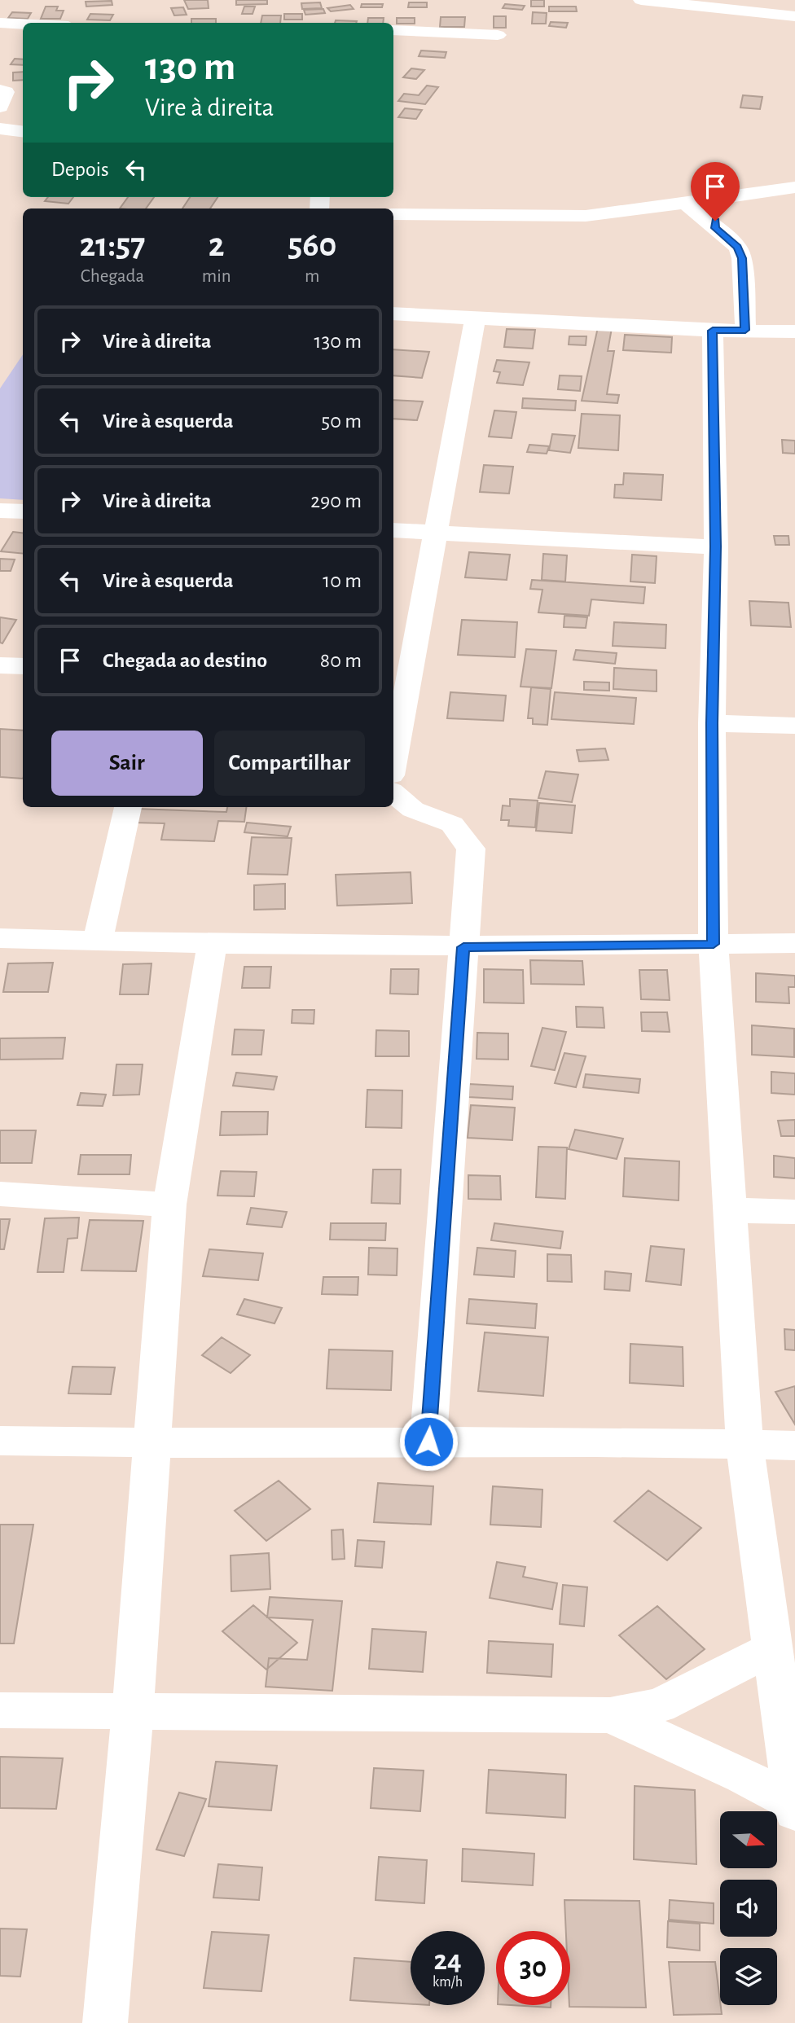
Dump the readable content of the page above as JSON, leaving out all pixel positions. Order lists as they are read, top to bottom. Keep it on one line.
{"north":"right","page":{"turn":["130 m","Vire à direita"],"then":"Depois","eta":["21:57","Chegada","2","min","560","m"],"list":[{"name":"Vire à direita","value":"130 m"},{"name":"Vire à esquerda","value":"50 m"},{"name":"Vire à direita","value":"290 m"},{"name":"Vire à esquerda","value":"10 m"},{"name":"Chegada ao destino","value":"80 m"}],"buttons":["Sair","Compartilhar"],"speed":"24 km/h","limit":"30"}}
